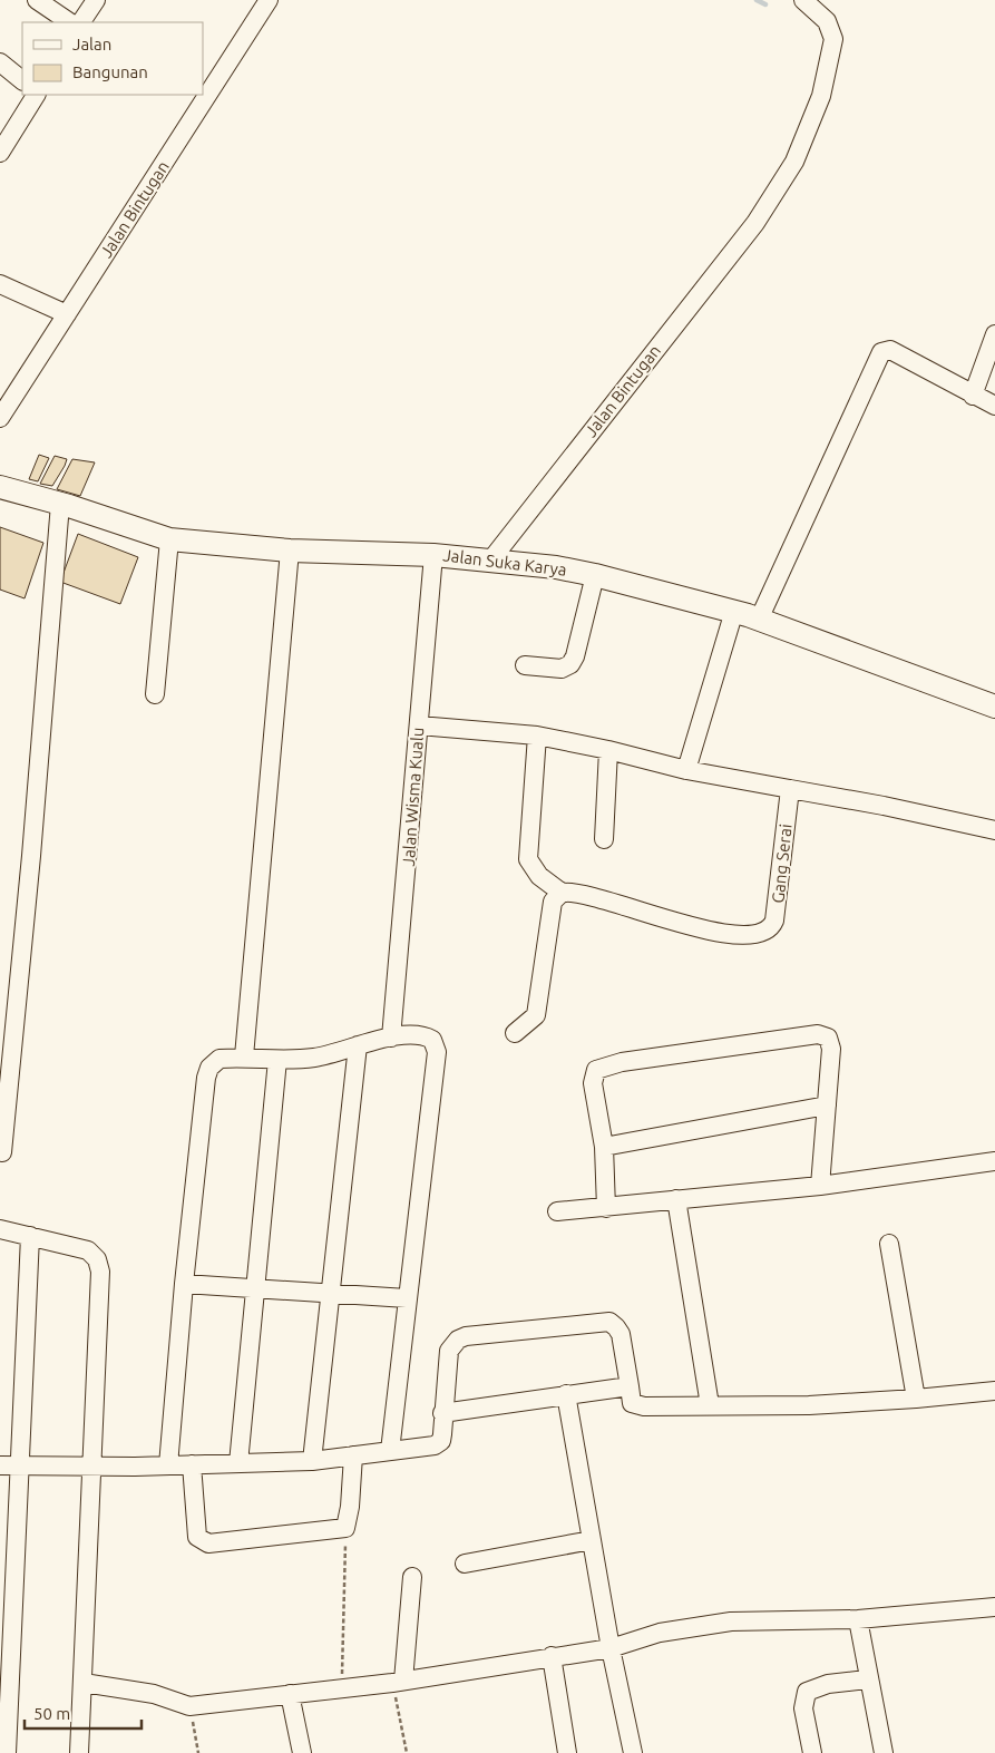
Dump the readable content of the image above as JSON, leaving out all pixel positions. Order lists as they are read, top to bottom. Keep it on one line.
{"streets":{"main road":["Jalan Suka Karya"],"street":["Jalan Bintugan","Jalan Wisma Kualu","Gang Serai"]},"crossings":[["Jalan Bintugan","Jalan Suka Karya"],["Jalan Suka Karya","Jalan Wisma Kualu"]],"legend":["Jalan","Bangunan"],"scale_bar":"50 m"}
